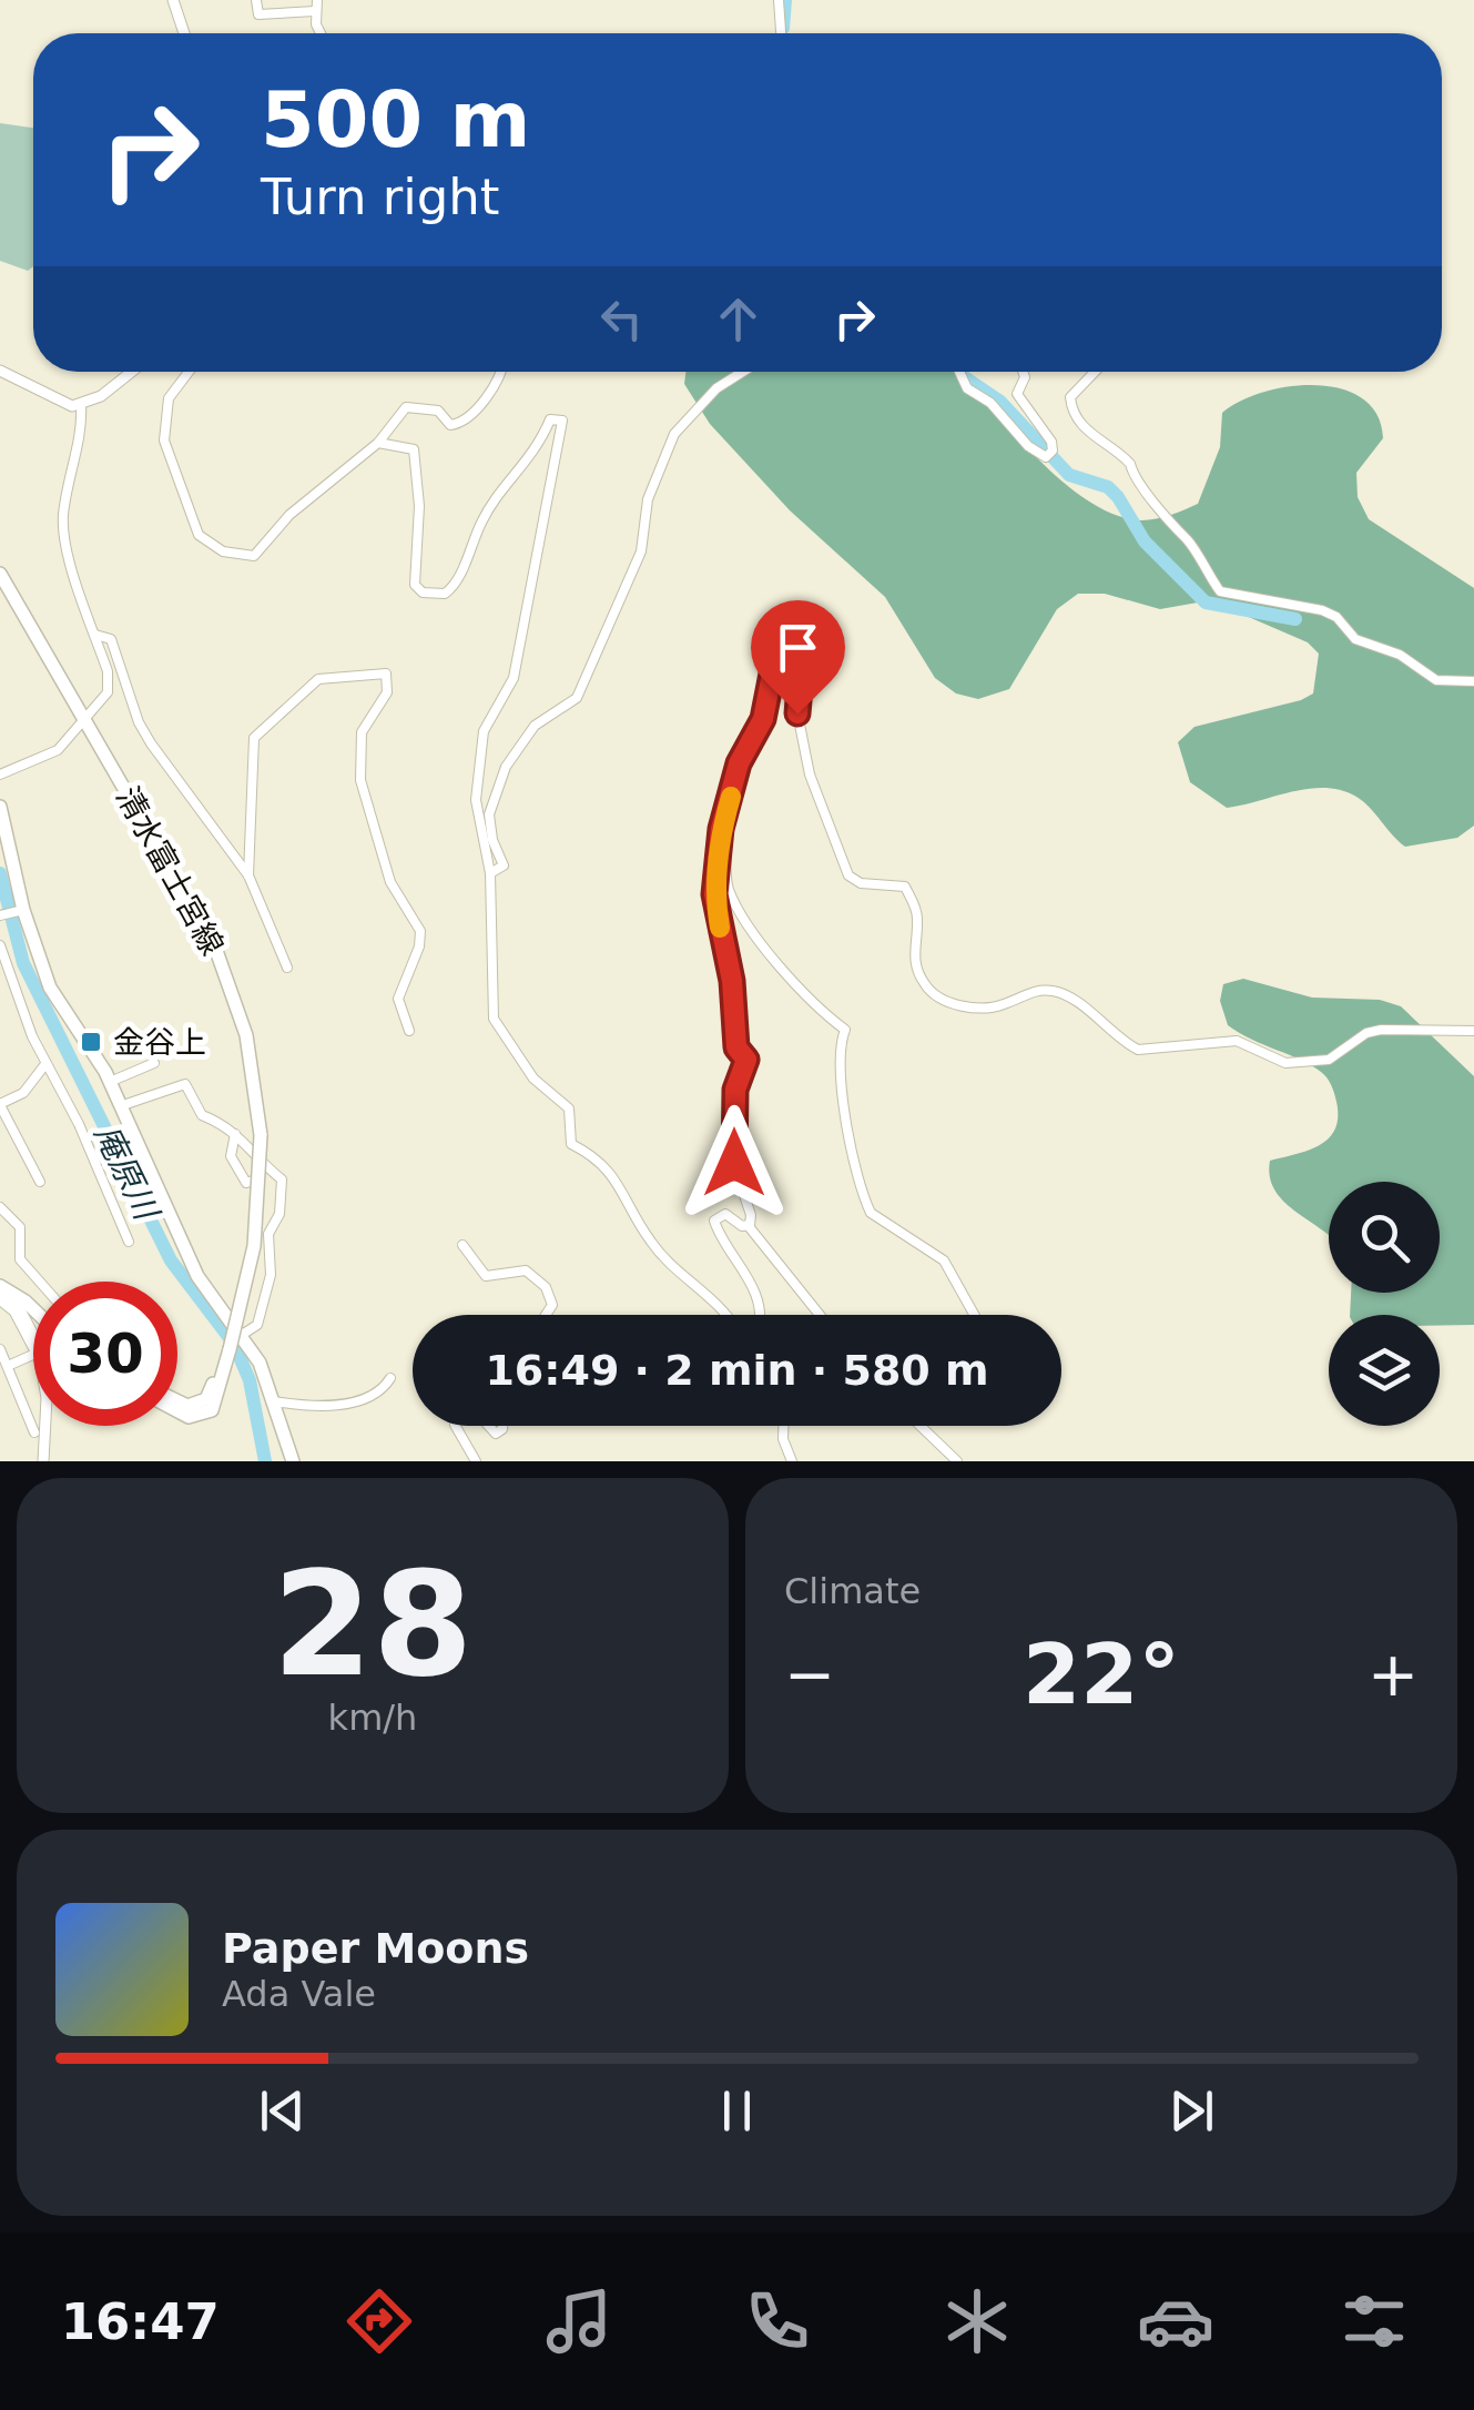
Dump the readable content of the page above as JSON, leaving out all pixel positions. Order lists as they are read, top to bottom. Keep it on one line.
{"streets":{"main road":["清水富士宮線"]},"water":["庵原川"],"places":{"transit":["金谷上"]},"page":{"turn":["500 m","Turn right"],"limit":"30","trip":"16:49 · 2 min · 580 m","tile":[["28","km/h"],"Climate"],"heat":["−","22°","+"],"song":["Paper Moons","Ada Vale"],"tabs":"16:47"}}
